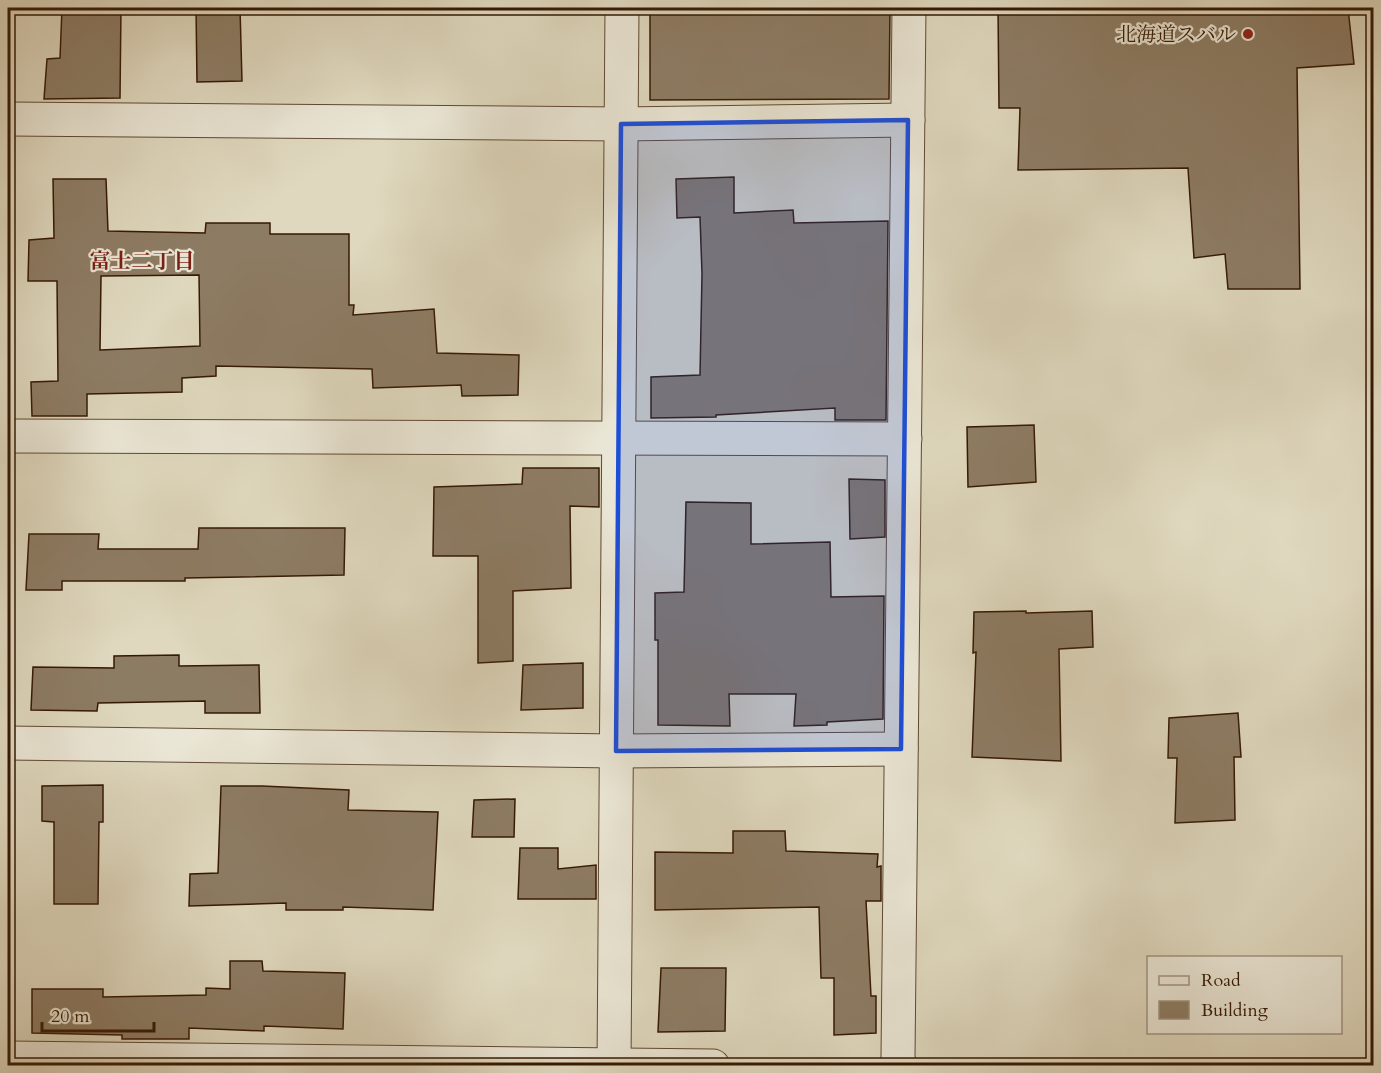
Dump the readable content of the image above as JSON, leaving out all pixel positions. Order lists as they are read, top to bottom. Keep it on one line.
{"districts":["富士二丁目"],"places":["北海道スバル"],"legend":["Road","Building"],"scale_bar":"20 m"}
